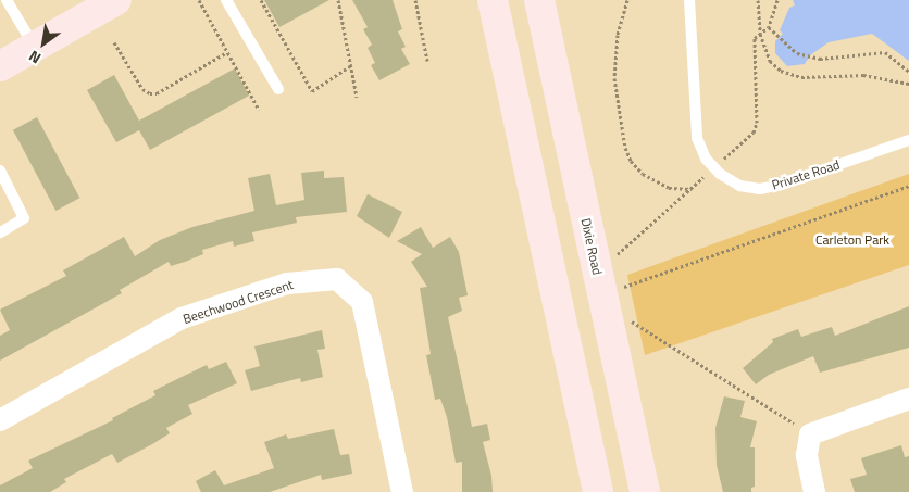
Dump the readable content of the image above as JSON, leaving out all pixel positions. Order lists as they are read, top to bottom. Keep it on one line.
{"streets":{"main road":["Dixie Road"],"street":["Beechwood Crescent"],"lane":["Private Road"]},"parks":["Carleton Park"],"north":"bottom left"}
